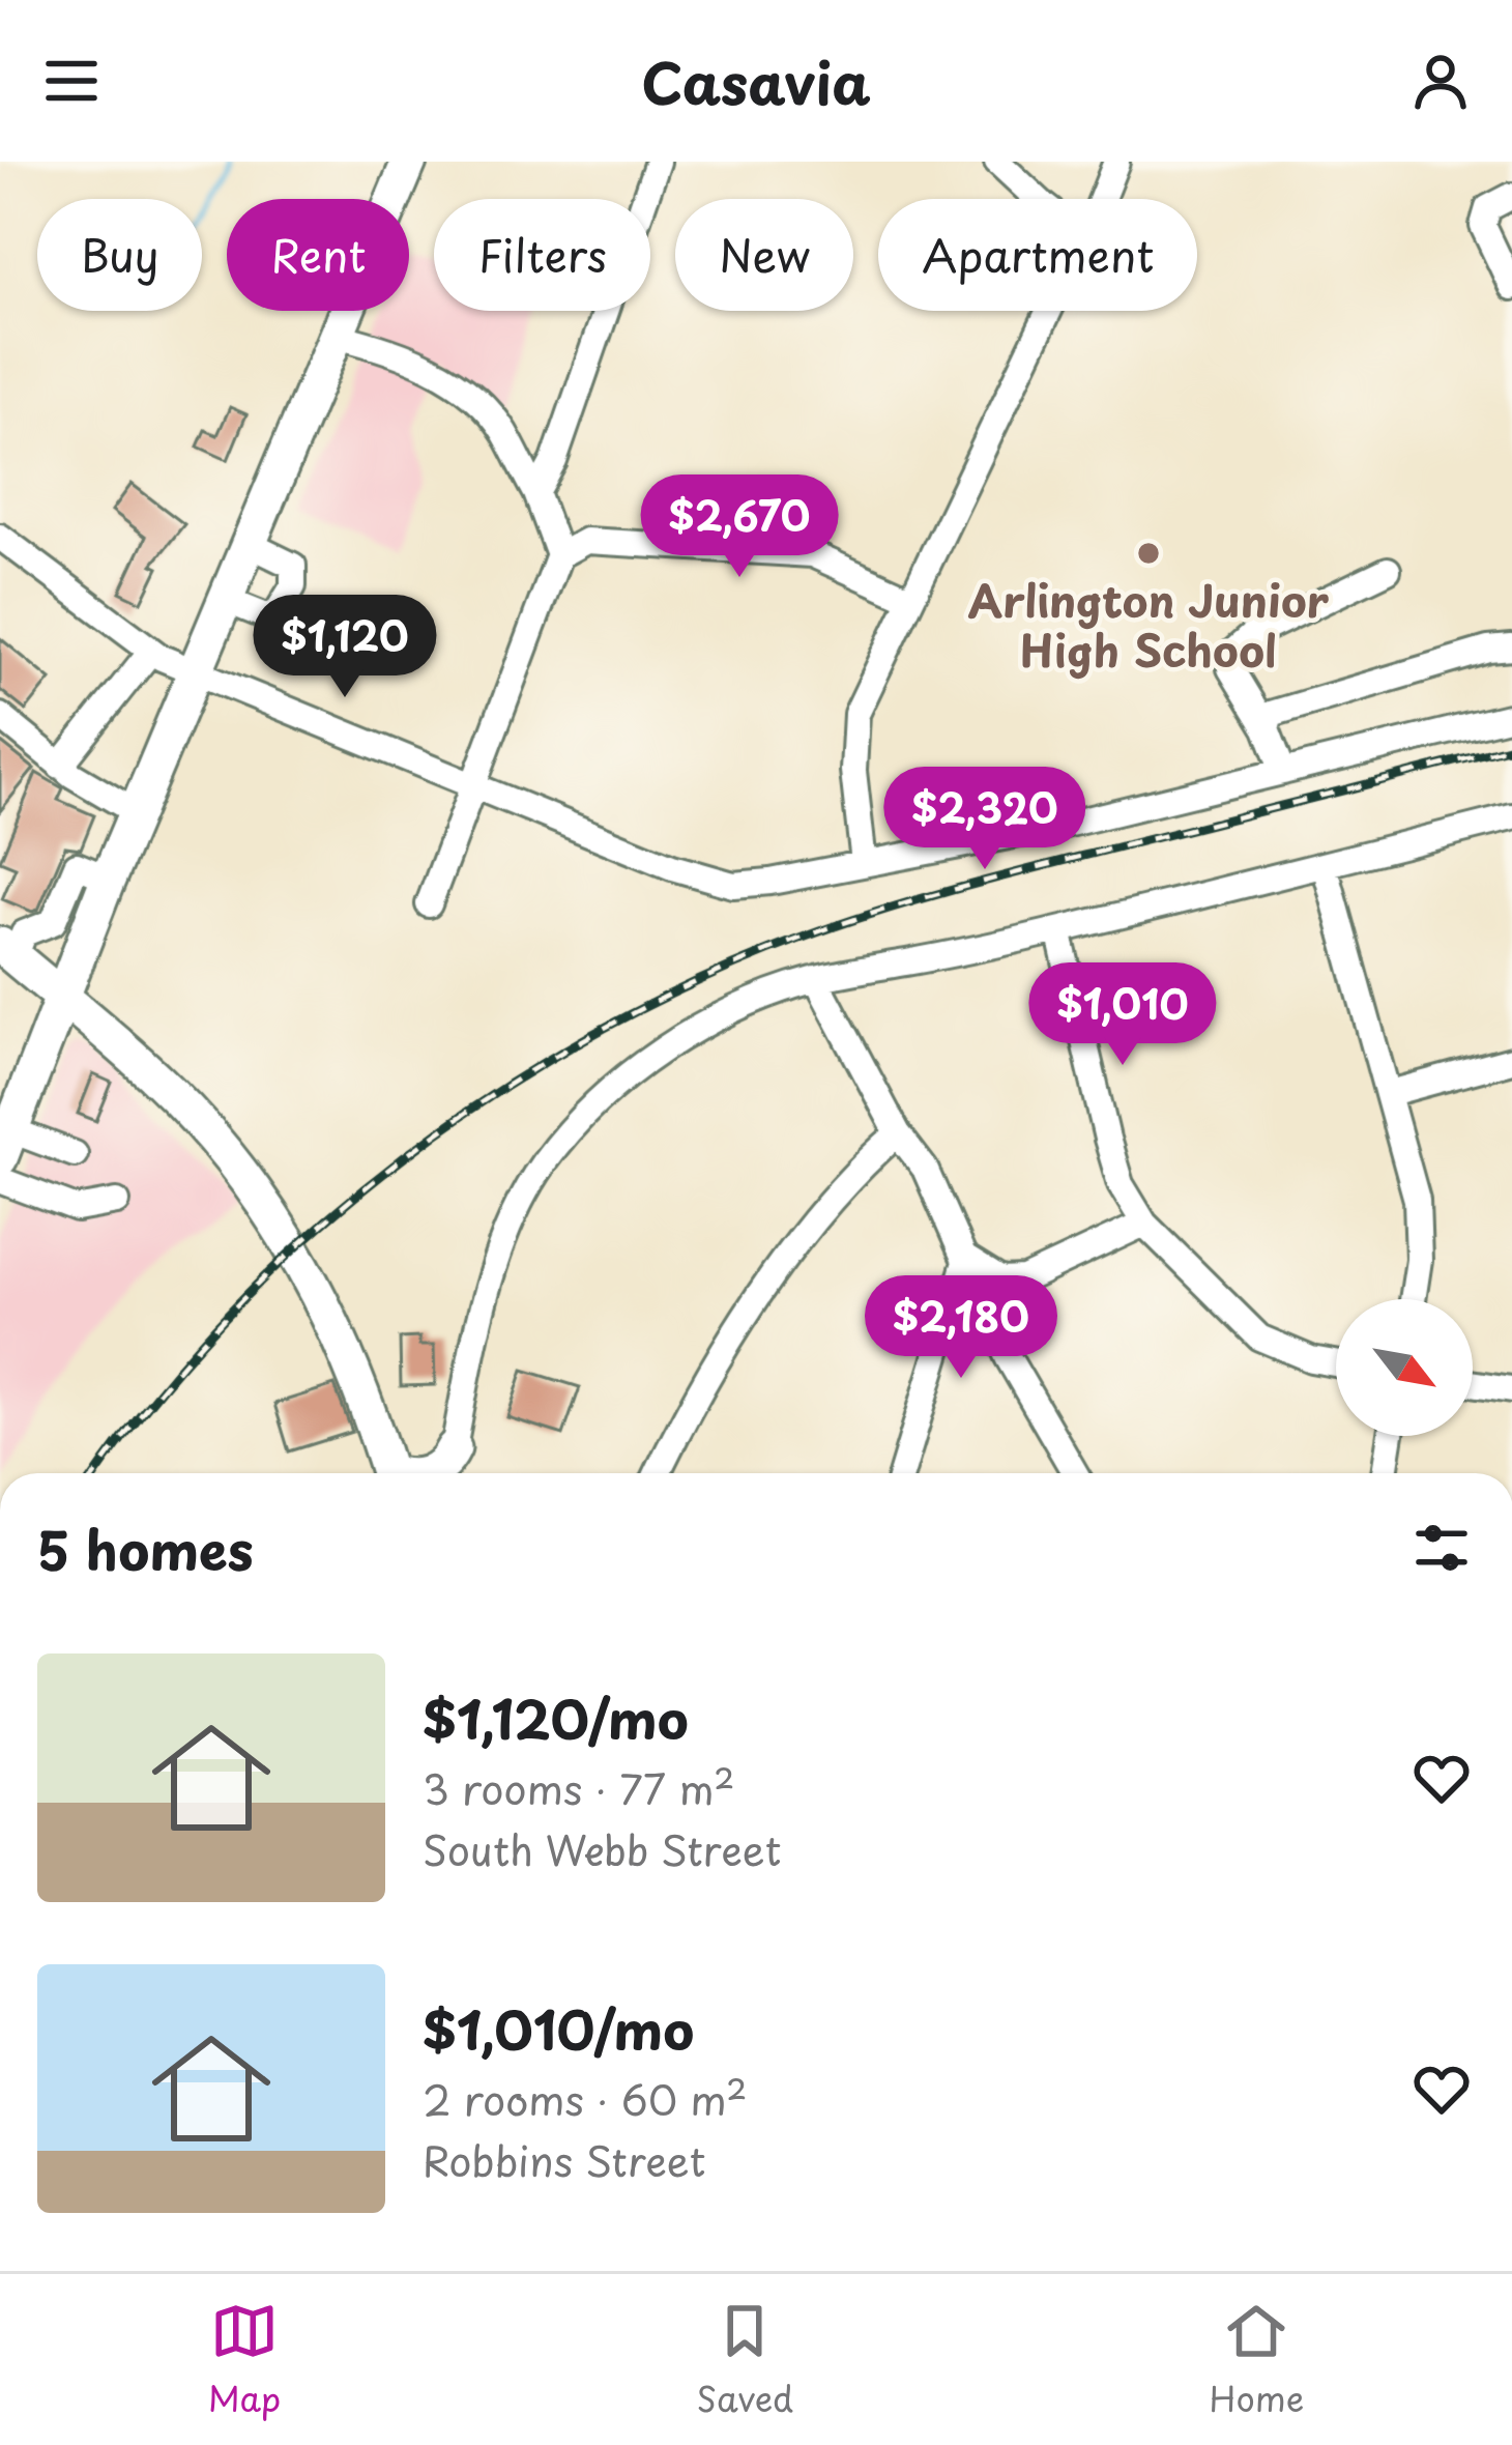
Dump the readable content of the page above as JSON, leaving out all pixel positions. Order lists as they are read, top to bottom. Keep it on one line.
{"places":["Arlington Junior High School"],"north":"bottom right","page":{"header":"Casavia","chip":["Buy","Rent","Filters","New","Apartment"],"price":["$2,670","$1,120","$2,320","$1,010","$2,180"],"heading":"5 homes","list":[{"name":"$1,120/mo","note":"3 rooms · 77 m² · South Webb Street"},{"name":"$1,010/mo","note":"2 rooms · 60 m² · Robbins Street"}],"tabs":["Map","Saved","Home"]}}
